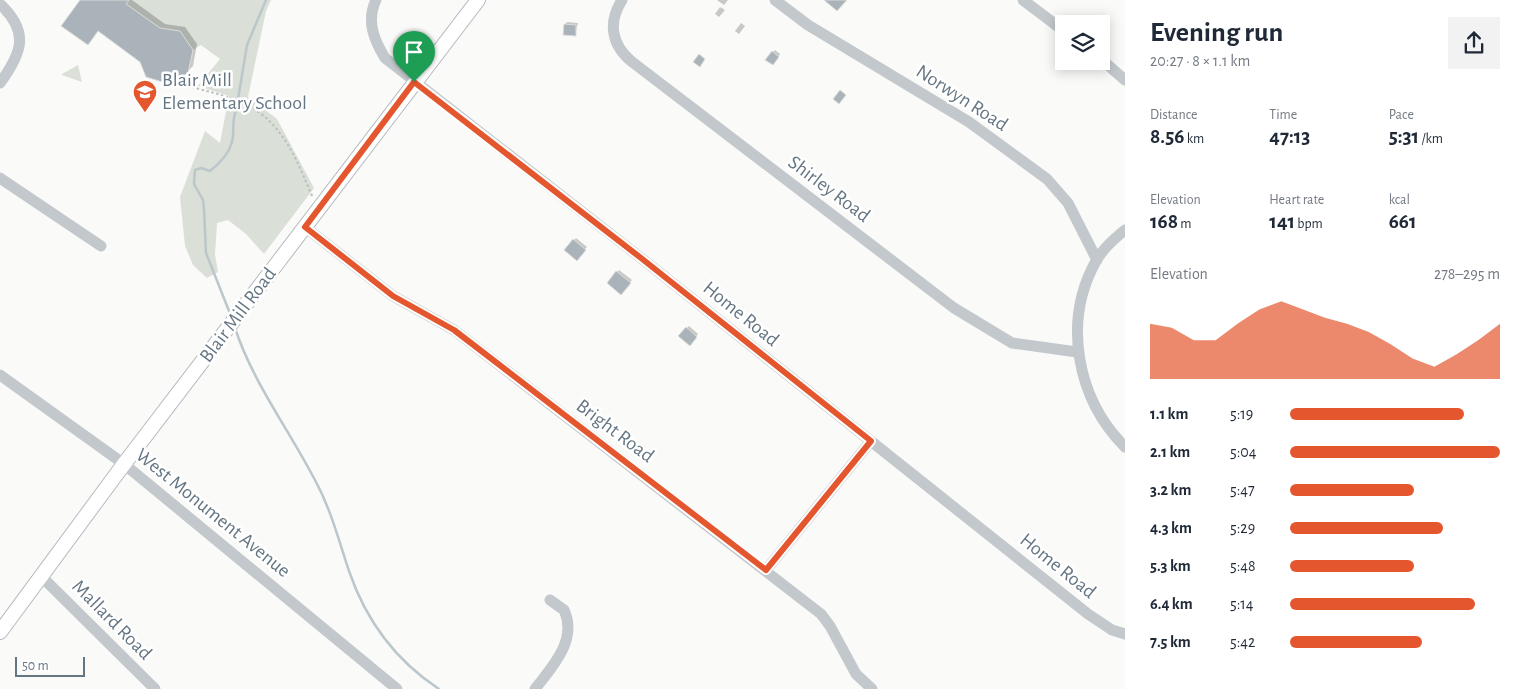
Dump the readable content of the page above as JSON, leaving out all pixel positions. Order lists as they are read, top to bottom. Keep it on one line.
{"streets":{"main road":["Blair Mill Road"],"street":["Norwyn Road","Shirley Road","Home Road","Bright Road","West Monument Avenue","Mallard Road"]},"crossings":[["Home Road","Blair Mill Road"],["Blair Mill Road","Bright Road"],["Blair Mill Road","West Monument Avenue"],["Blair Mill Road","Mallard Road"]],"places":{"school or university":["Blair Mill Elementary School"]},"scale_bar":"50 m","page":{"heading":["Evening run","20:27 · 8 × 1.1 km"],"stats":[["Distance","8.56 km"],["Time","47:13"],["Pace","5:31 /km"],["Elevation","168 m"],["Heart rate","141 bpm"],["kcal","661"]],"chart":["Elevation","278–295 m"],"list":[{"name":"1.1 km","note":"5:19"},{"name":"2.1 km","note":"5:04"},{"name":"3.2 km","note":"5:47"},{"name":"4.3 km","note":"5:29"},{"name":"5.3 km","note":"5:48"},{"name":"6.4 km","note":"5:14"},{"name":"7.5 km","note":"5:42"}],"scale":"50 m"}}
